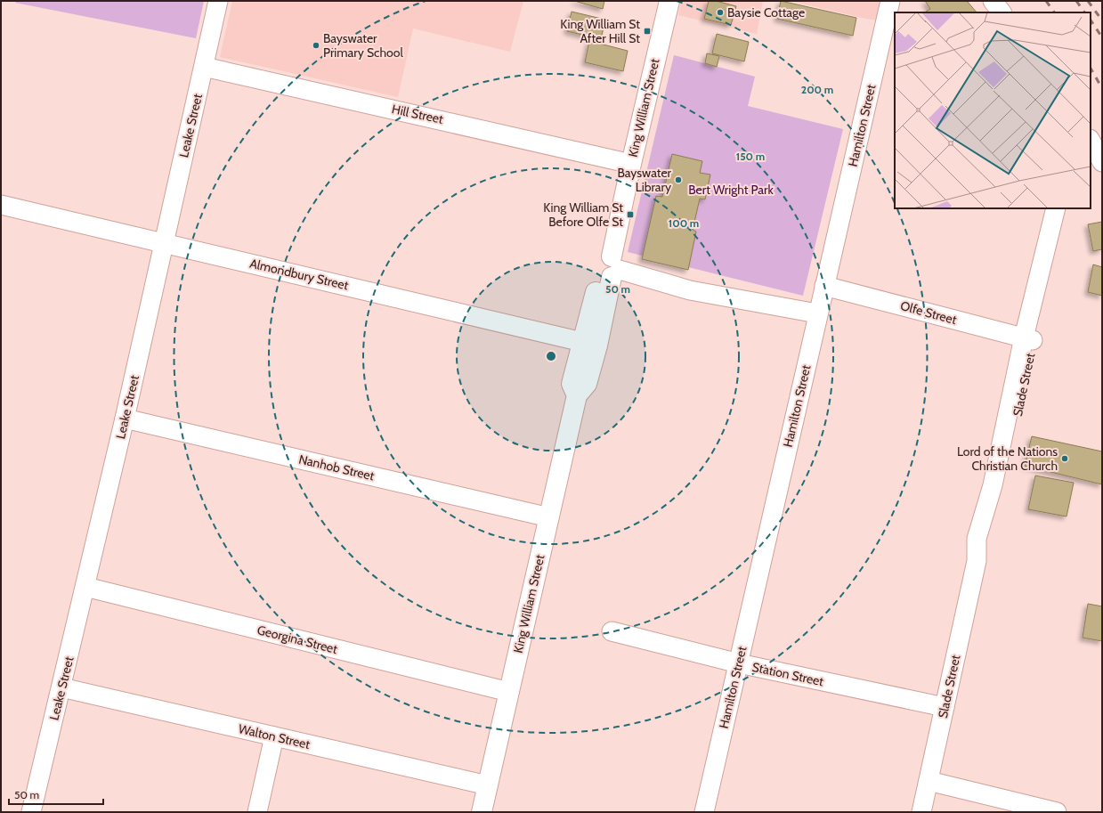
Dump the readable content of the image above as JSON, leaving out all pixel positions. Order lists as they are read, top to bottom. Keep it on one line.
{"streets":{"main road":["King William Street"],"street":["Hill Street","Leake Street","Hamilton Street","Almondbury Street","Olfe Street","Slade Street","Nanhob Street","Georgina Street","Station Street","Walton Street"]},"crossings":[["King William Street","Hill Street"],["King William Street","Almondbury Street"],["King William Street","Nanhob Street"],["King William Street","Georgina Street"],["King William Street","Walton Street"],["Hill Street","Leake Street"],["Leake Street","Almondbury Street"],["Leake Street","Nanhob Street"],["Leake Street","Georgina Street"],["Leake Street","Walton Street"],["Hamilton Street","Olfe Street"],["Hamilton Street","Station Street"],["Olfe Street","Slade Street"],["Slade Street","Station Street"]],"parks":["Bert Wright Park"],"places":{"other":["Baysie Cottage","Bayswater Primary School","Bayswater Library","Lord of the Nations Christian Church"],"transit":["King William St After Hill St","King William St Before Olfe St"]},"scale_bar":"50 m","rings":["200 m","150 m","100 m","50 m"]}
